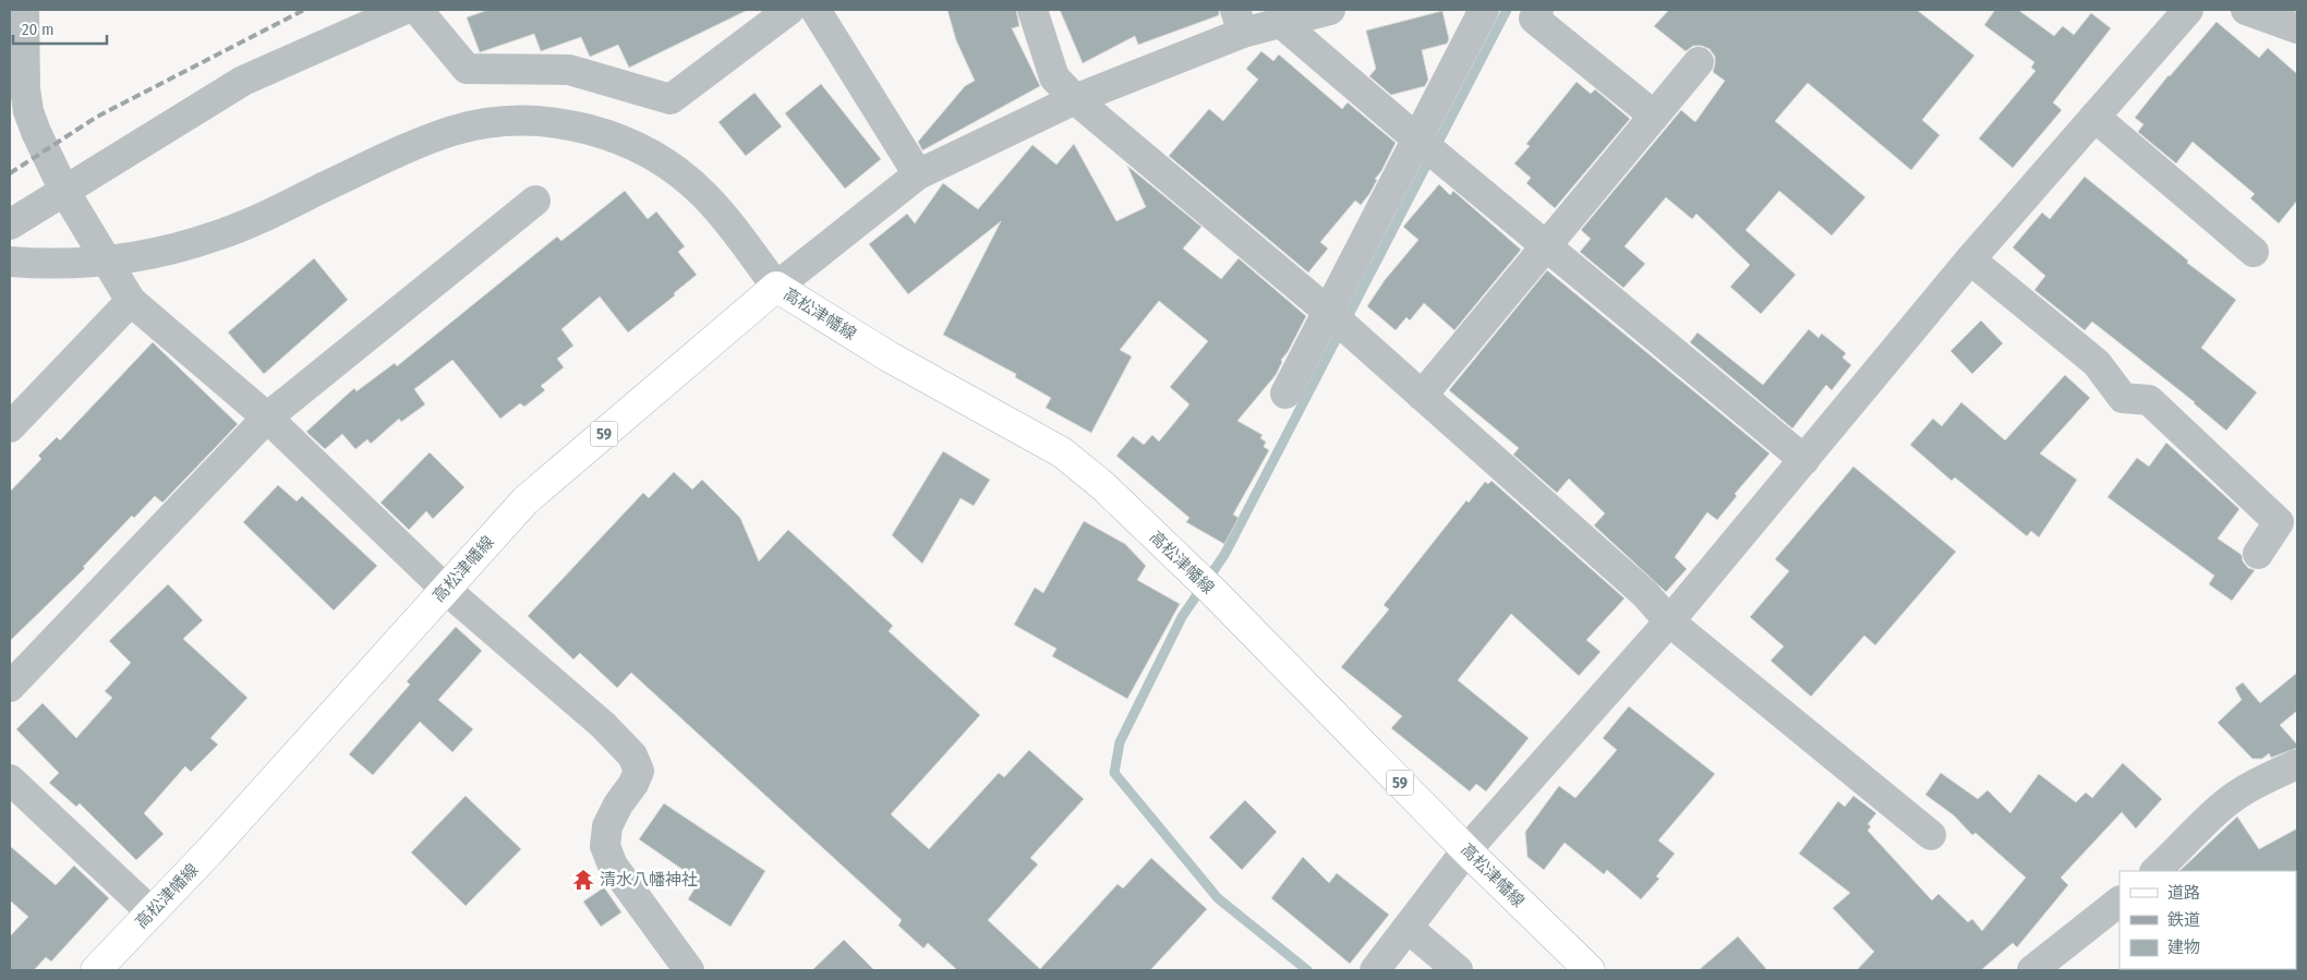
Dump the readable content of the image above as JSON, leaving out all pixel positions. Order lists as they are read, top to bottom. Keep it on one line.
{"streets":{"main road":["高松津幡線","59"]},"places":{"temple":["清水八幡神社"]},"legend":["道路","鉄道","建物"],"scale_bar":"20 m"}
